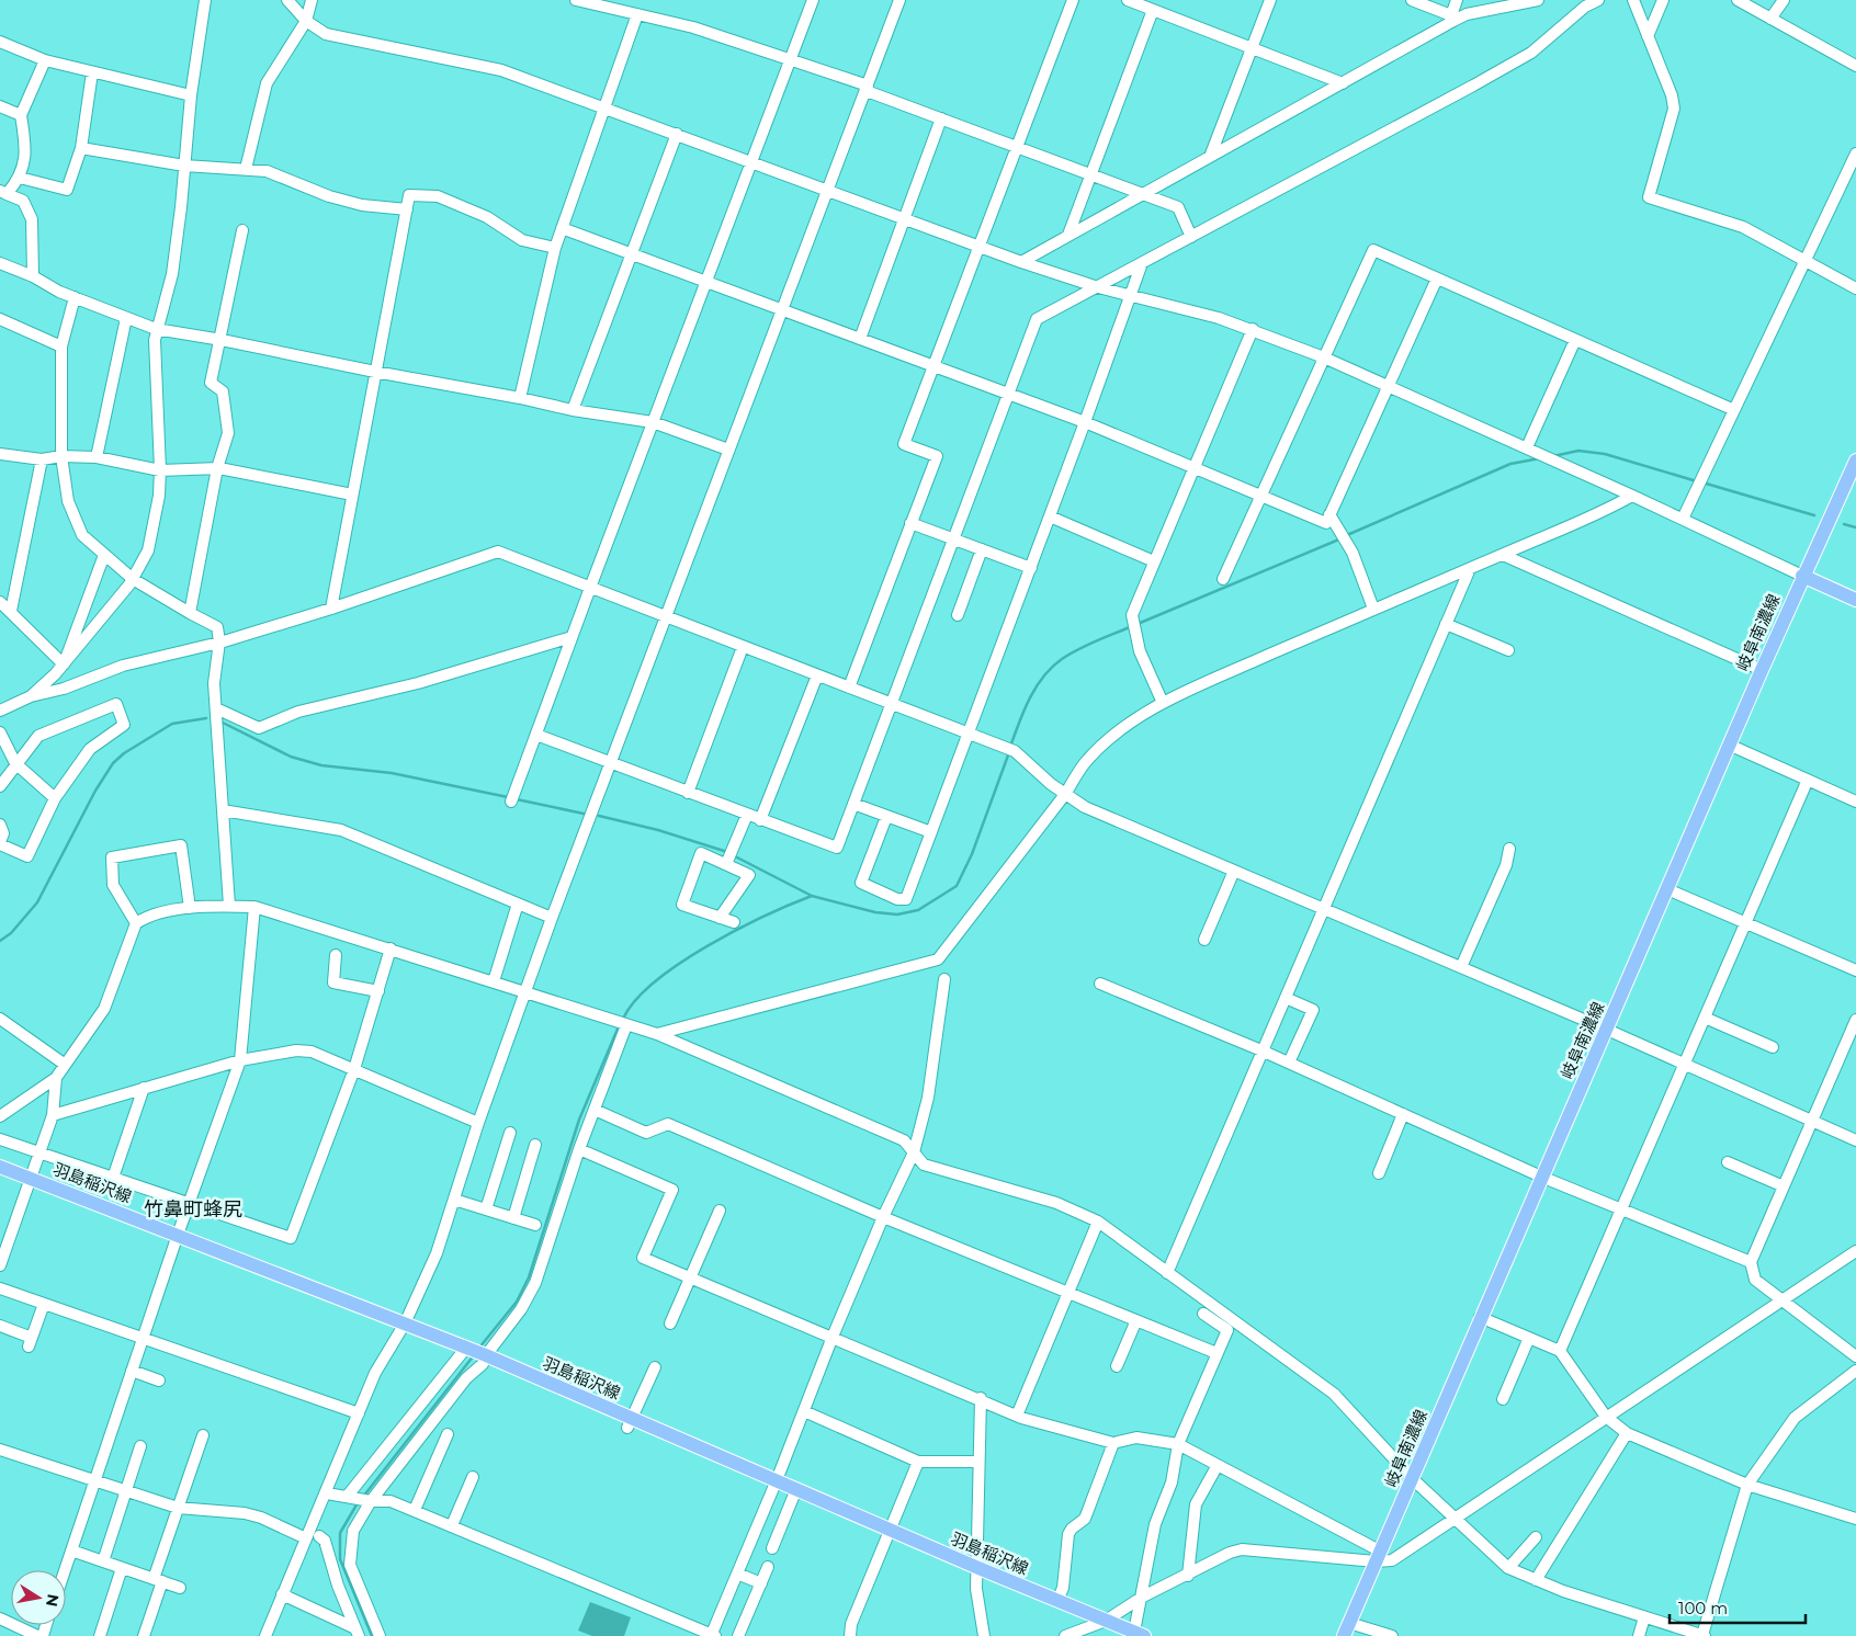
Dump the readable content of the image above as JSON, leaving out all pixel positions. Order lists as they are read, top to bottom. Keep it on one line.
{"streets":{"main road":["岐阜南濃線","羽島稲沢線"]},"districts":["竹鼻町蜂尻"],"scale_bar":"100 m","north":"right"}
